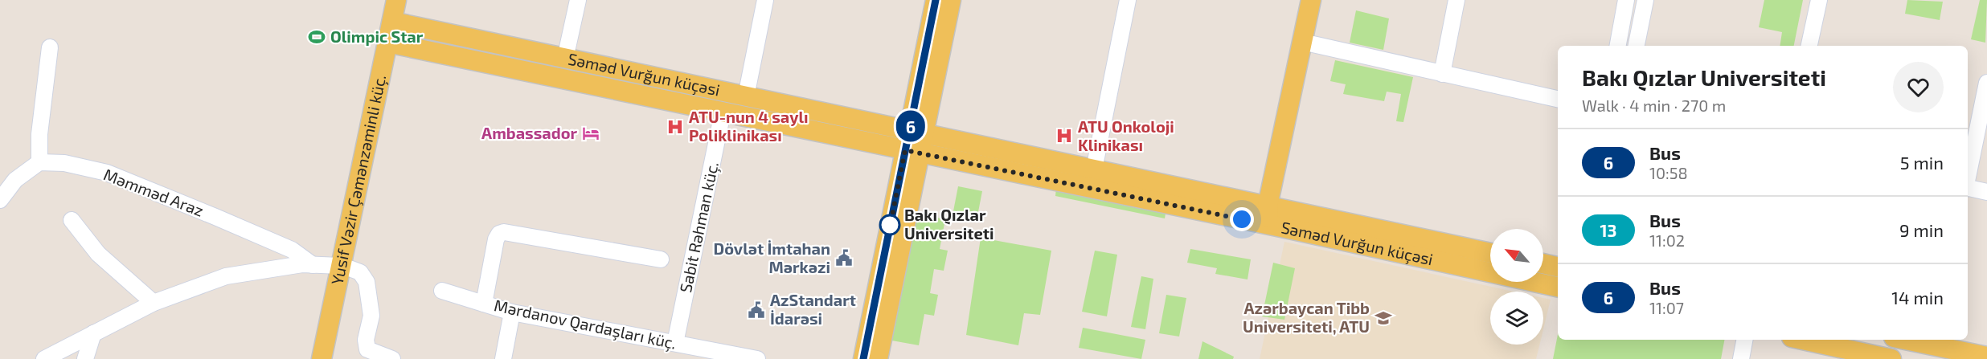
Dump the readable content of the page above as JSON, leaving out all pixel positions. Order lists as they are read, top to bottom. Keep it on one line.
{"streets":{"main road":["Səməd Vurğun küçəsi","Yusif Vəzir Çəmənzəminli küç."],"street":["Məmməd Araz","Sabit Rəhman küç.","Mərdanov Qardaşları küç."]},"crossings":[["Səməd Vurğun küçəsi","Yusif Vəzir Çəmənzəminli küç."],["Səməd Vurğun küçəsi","Sabit Rəhman küç."],["Sabit Rəhman küç.","Mərdanov Qardaşları küç."]],"places":{"sports":["Olimpic Star"],"hospital":["ATU-nun 4 saylı Poliklinikası","ATU Onkoloji Klinikası"],"hotel":["Ambassador"],"other":["Bakı Qızlar Universiteti"],"public building":["Dövlət İmtahan Mərkəzi","AzStandart İdarəsi"],"school or university":["Azərbaycan Tibb Universiteti, ATU"]},"lines":["bus line 6"],"north":"top left","page":{"on_map":"6","heading":["Bakı Qızlar Universiteti","Walk · 4 min · 270 m"],"list":[{"mark":"6","name":"Bus","note":"10:58","value":"5 min"},{"mark":"13","name":"Bus","note":"11:02","value":"9 min"},{"mark":"6","name":"Bus","note":"11:07","value":"14 min"}]}}
